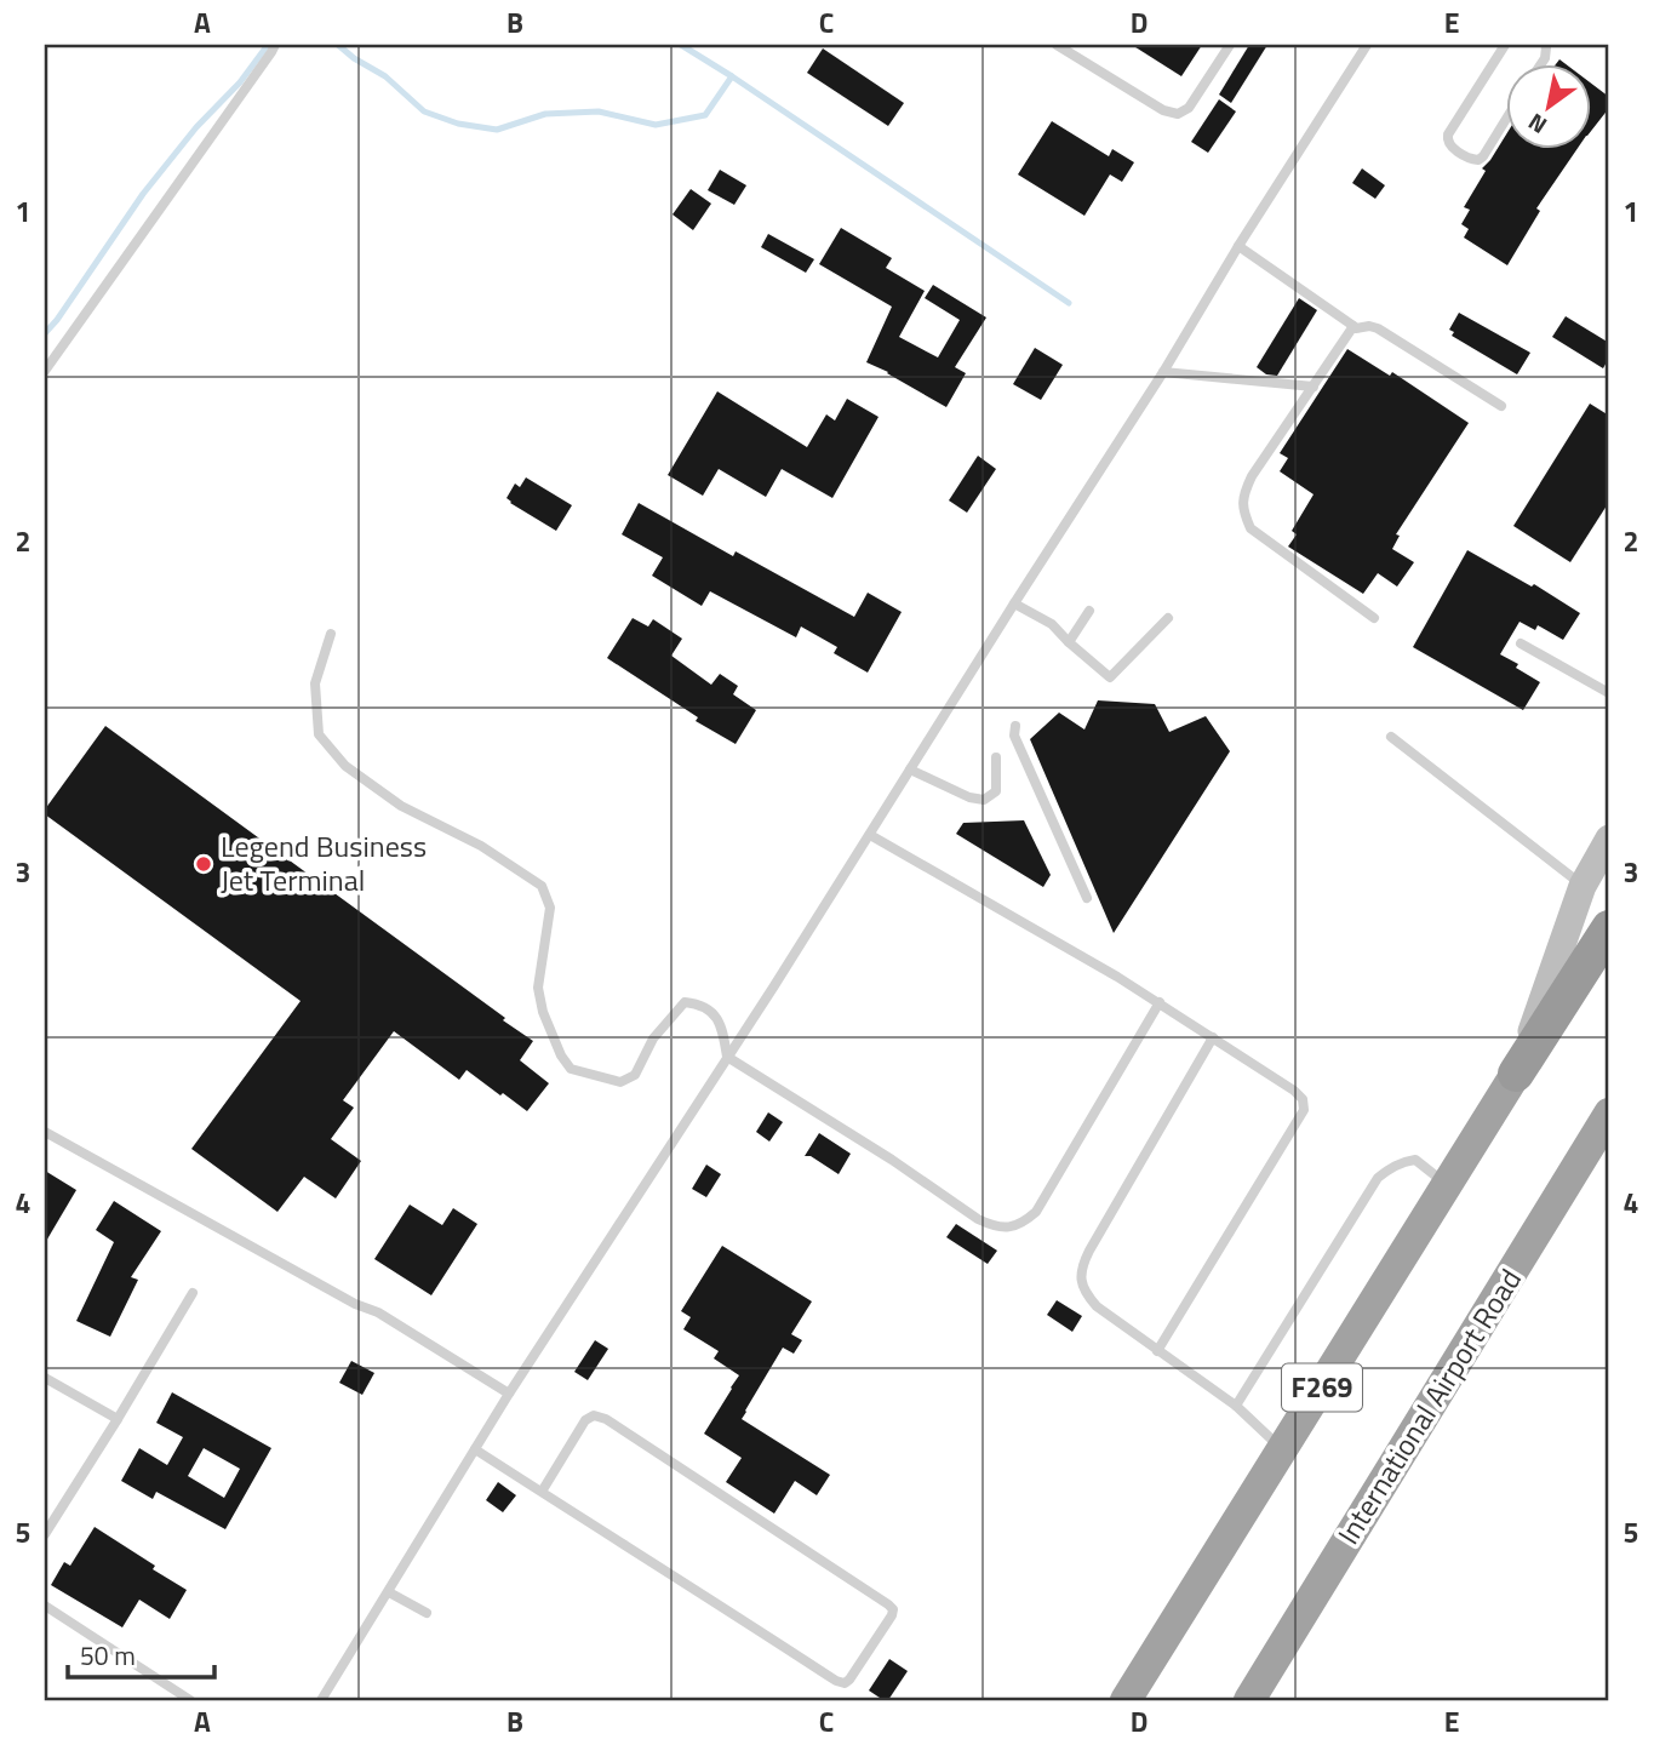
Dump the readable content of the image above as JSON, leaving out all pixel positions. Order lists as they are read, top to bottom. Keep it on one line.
{"streets":{"highway":["F269","International Airport Road"]},"places":["Legend Business Jet Terminal"],"scale_bar":"50 m","north":"bottom left","grid":{"columns":["A","B","C","D","E"],"rows":["1","2","3","4","5"]}}
